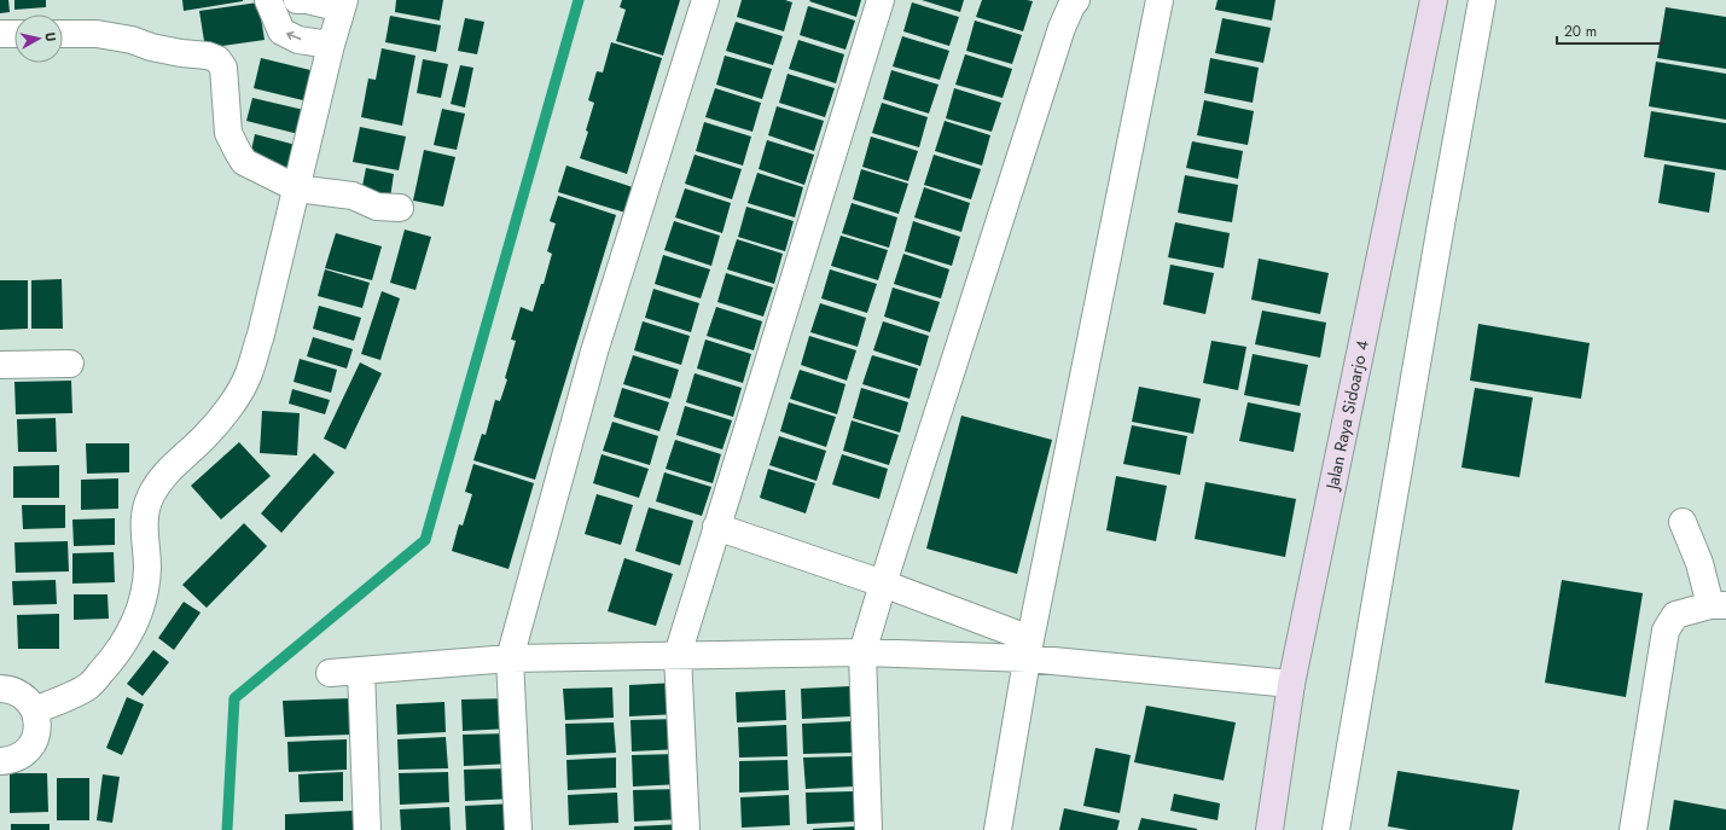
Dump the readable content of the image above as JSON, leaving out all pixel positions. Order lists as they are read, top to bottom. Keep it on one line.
{"streets":{"street":["Jalan Raya Sidoarjo 4"]},"scale_bar":"20 m","north":"right"}
